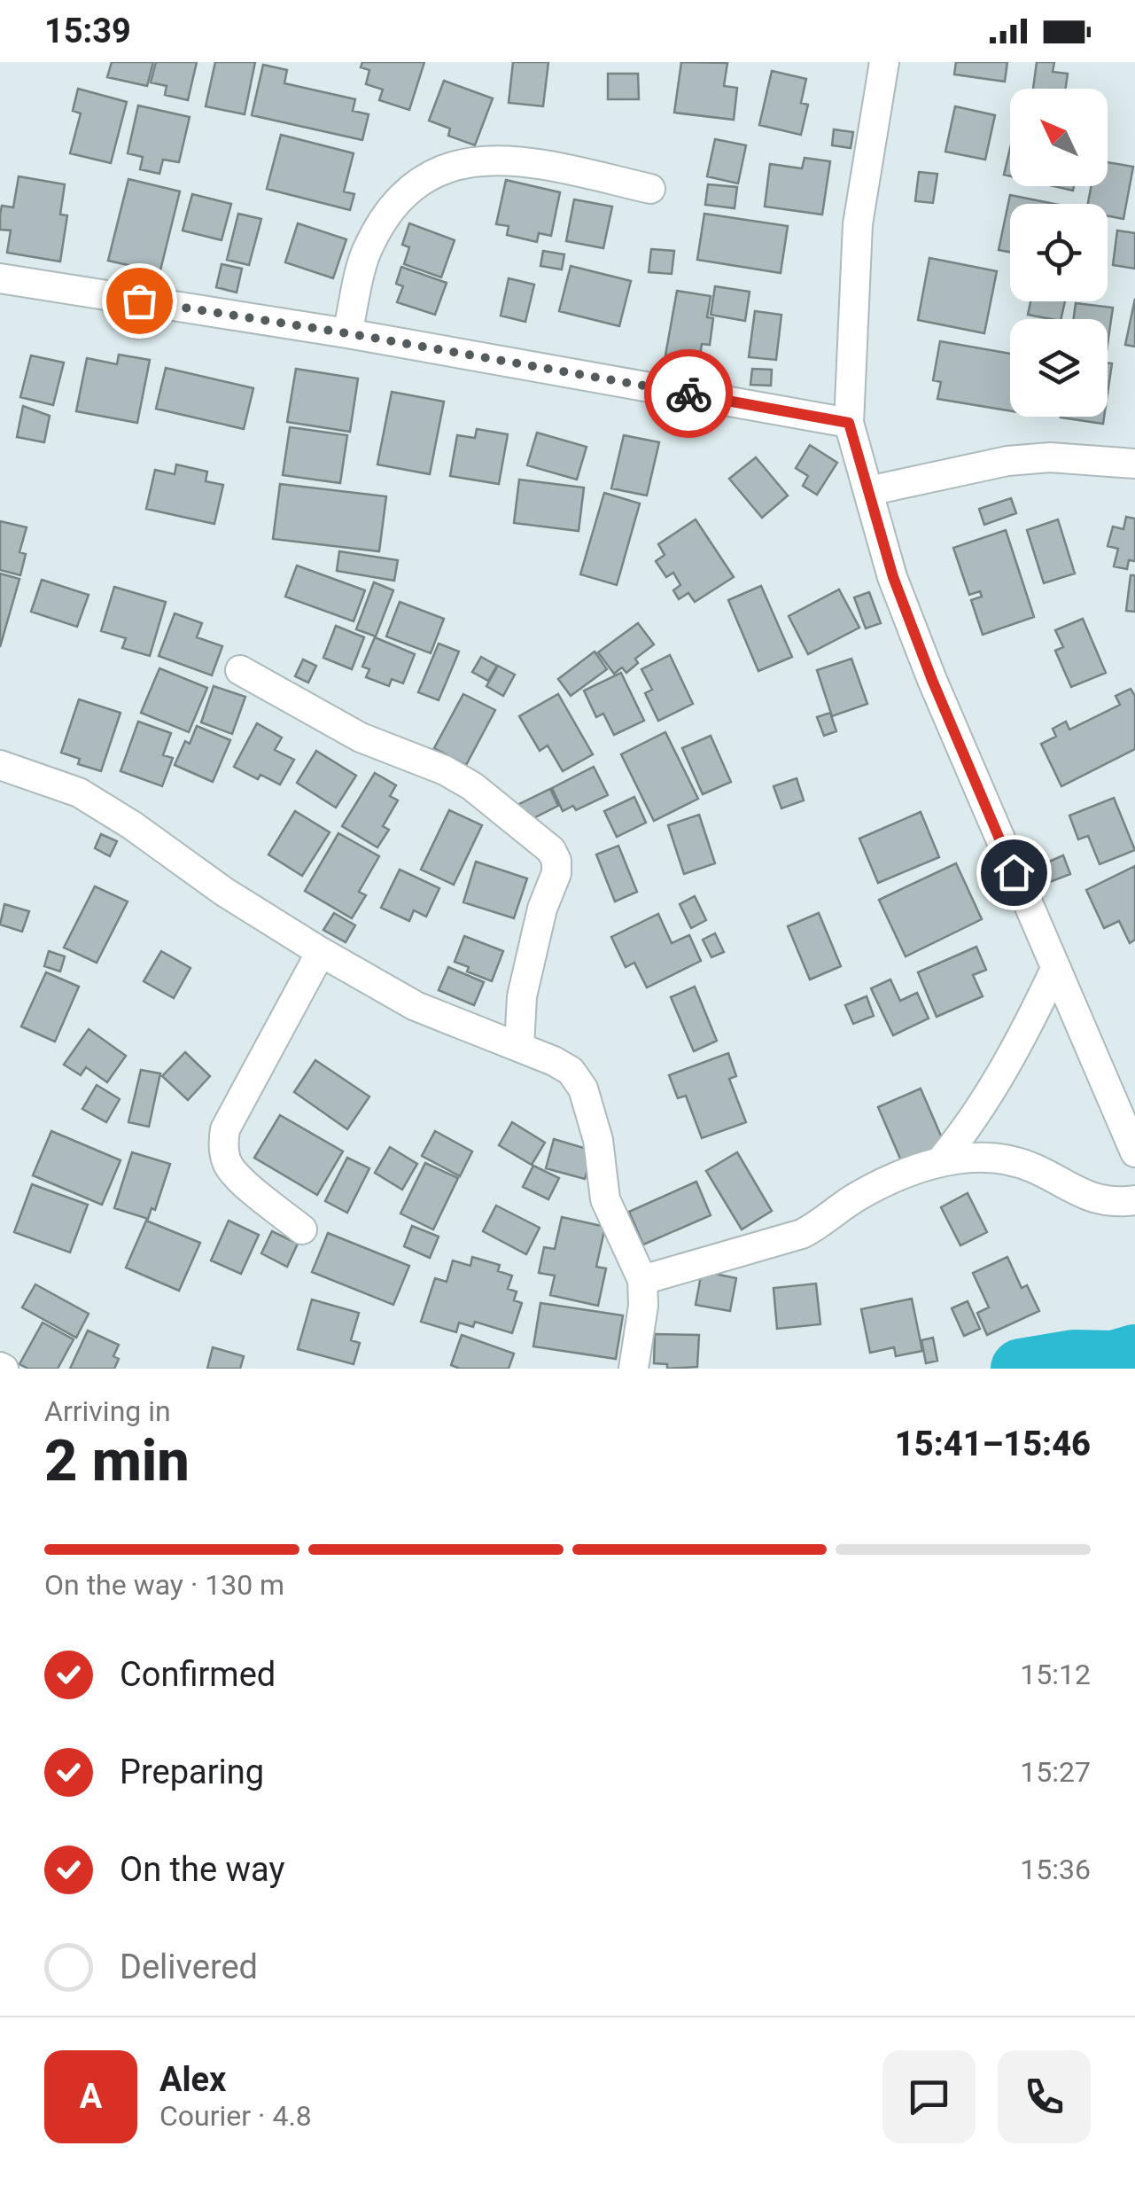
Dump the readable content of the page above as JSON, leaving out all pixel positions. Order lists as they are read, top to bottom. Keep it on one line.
{"north":"top left","page":{"status":"15:39","heading":["2 min","Arriving in","15:41–15:46"],"panel":["Alex","Courier · 4.8"],"bar":"On the way · 130 m","list":[["Confirmed","15:12"],["Preparing","15:27"],["On the way","15:36"],"Delivered"],"round":"A"}}
